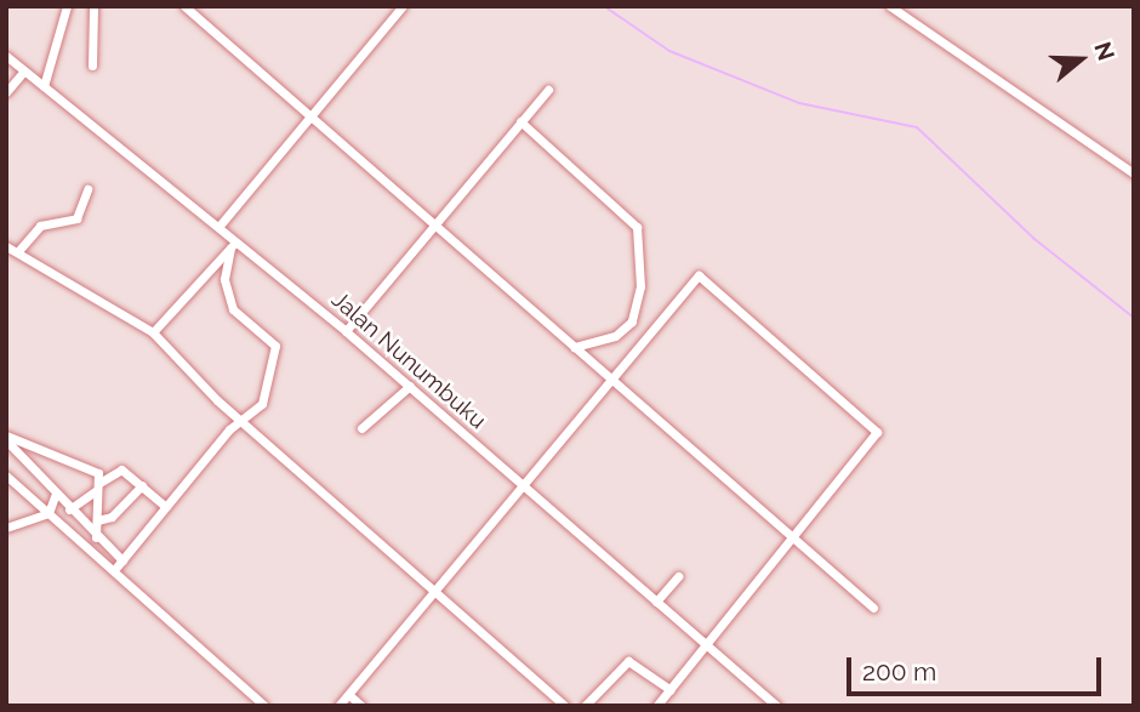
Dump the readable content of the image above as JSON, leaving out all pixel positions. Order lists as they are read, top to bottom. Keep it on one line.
{"streets":{"street":["Jalan Nunumbuku"]},"scale_bar":"200 m","north":"right"}
